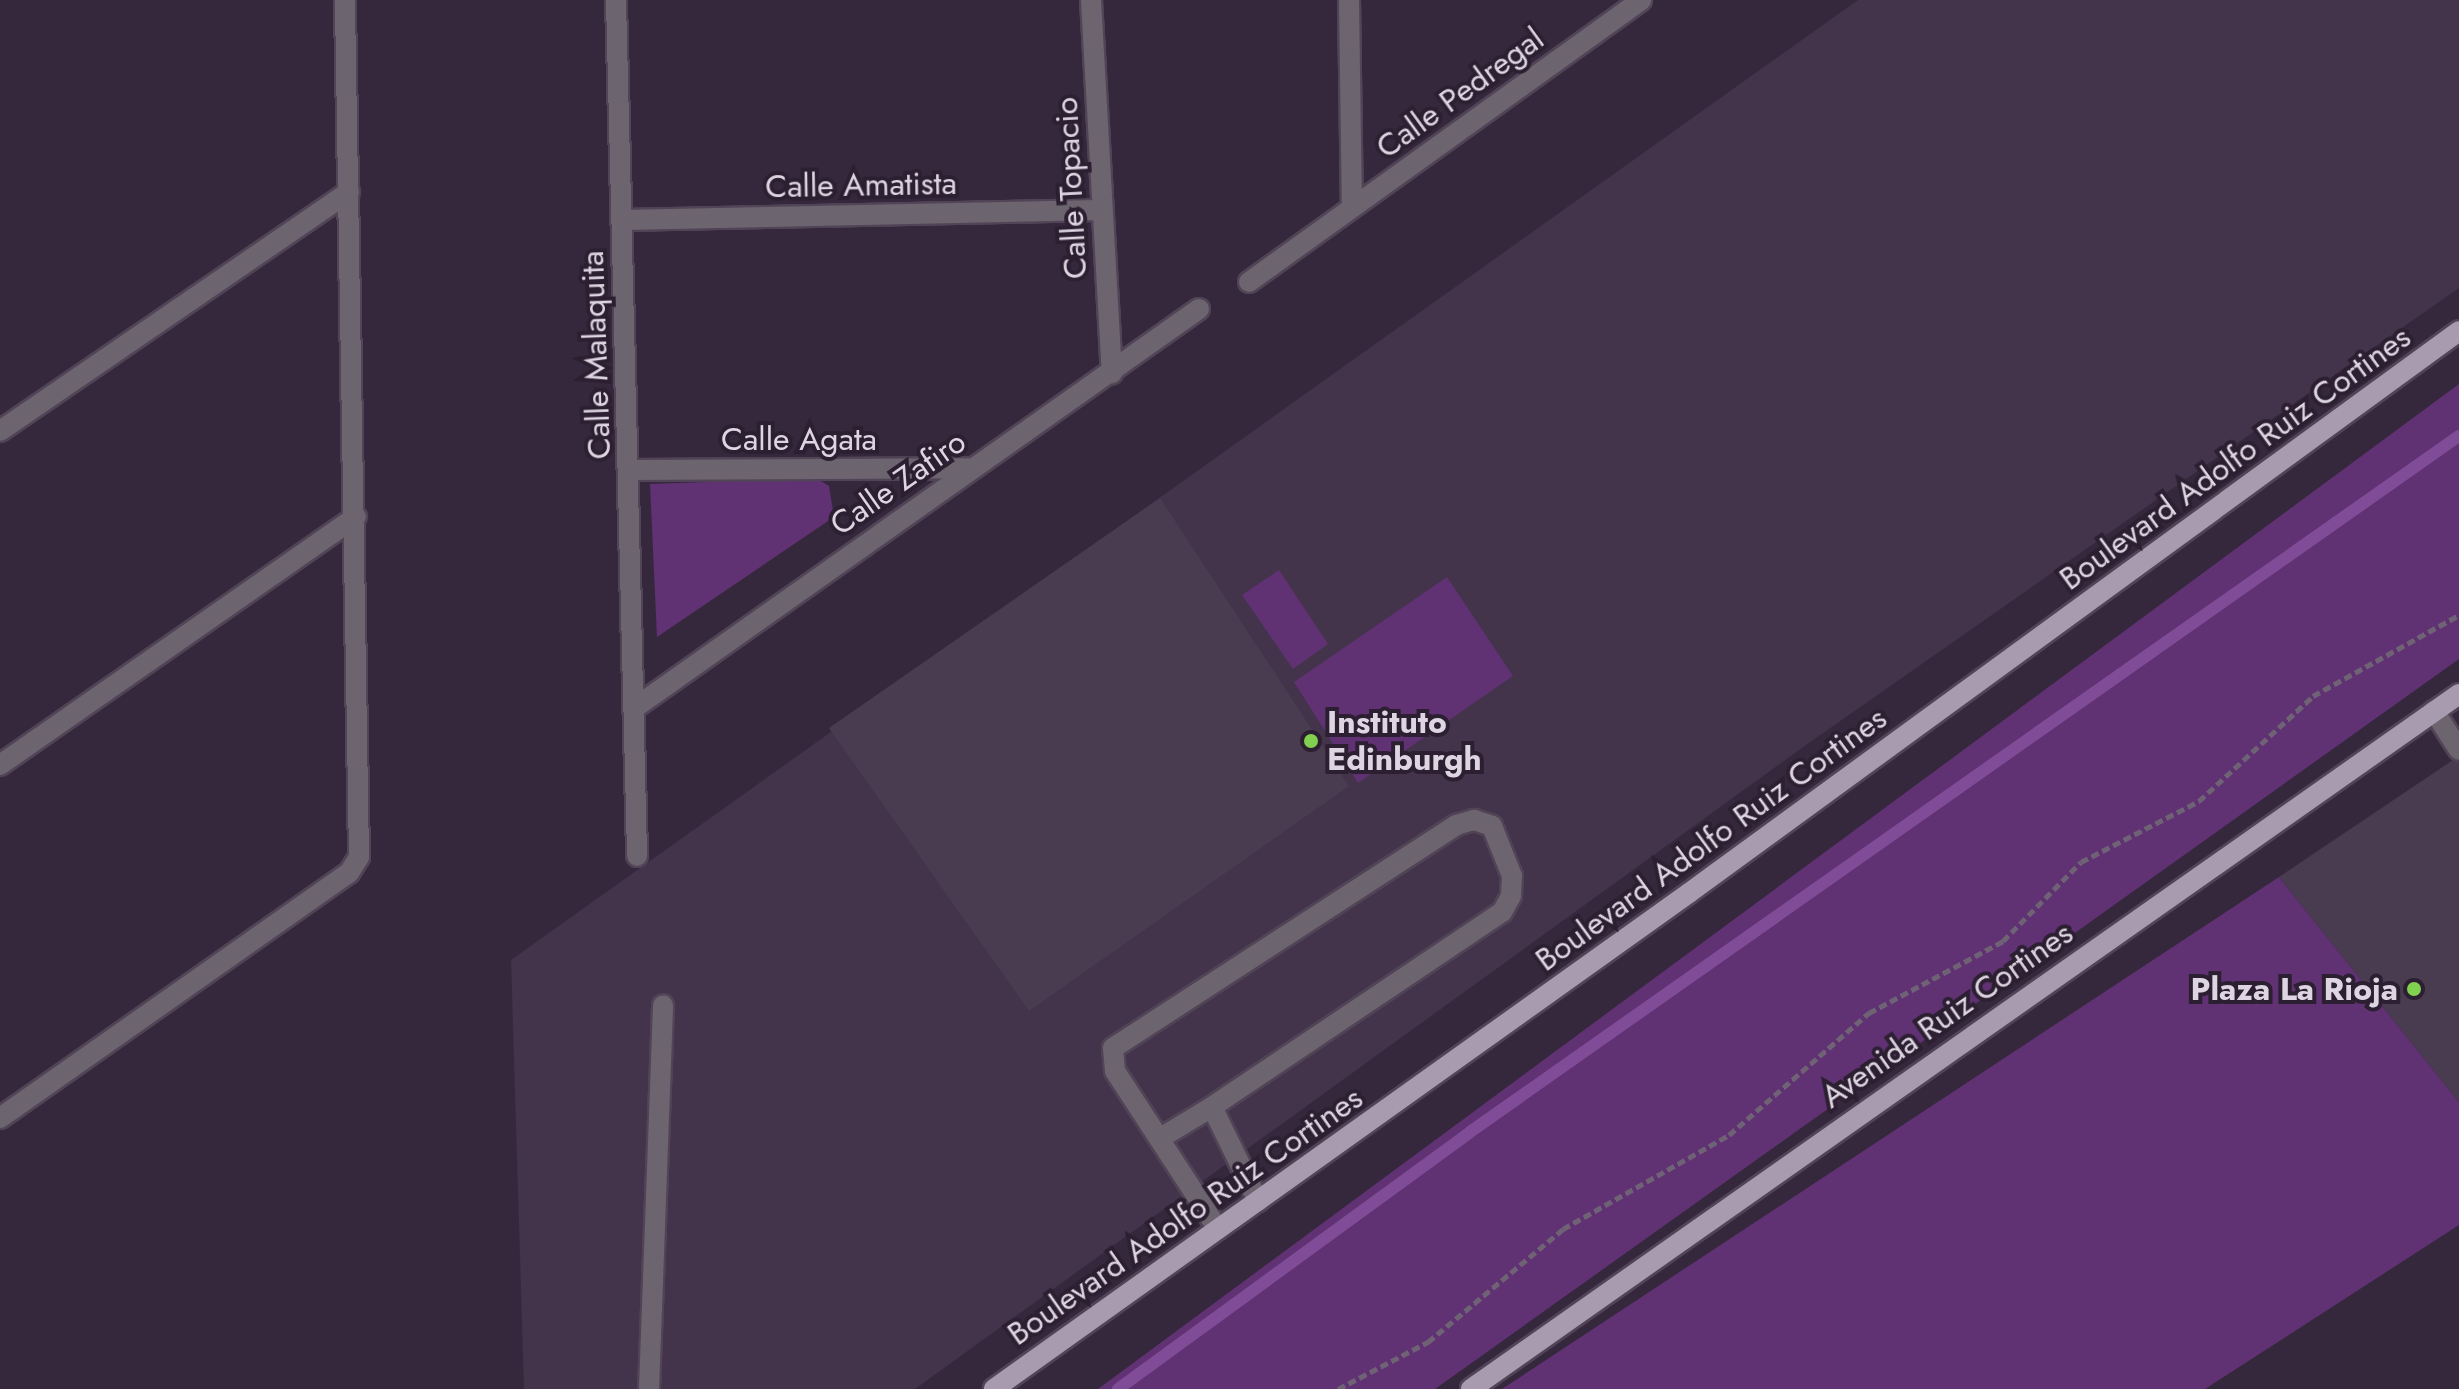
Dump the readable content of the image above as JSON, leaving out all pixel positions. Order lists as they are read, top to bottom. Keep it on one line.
{"streets":{"main road":["Boulevard Adolfo Ruiz Cortines","Avenida Ruiz Cortines"],"street":["Calle Pedregal","Calle Amatista","Calle Topacio","Calle Malaquita","Calle Agata","Calle Zafiro"]},"crossings":[["Calle Amatista","Calle Topacio"],["Calle Amatista","Calle Malaquita"],["Calle Topacio","Calle Zafiro"],["Calle Malaquita","Calle Agata"],["Calle Malaquita","Calle Zafiro"],["Calle Agata","Calle Zafiro"]],"places":["Instituto Edinburgh","Plaza La Rioja"]}
